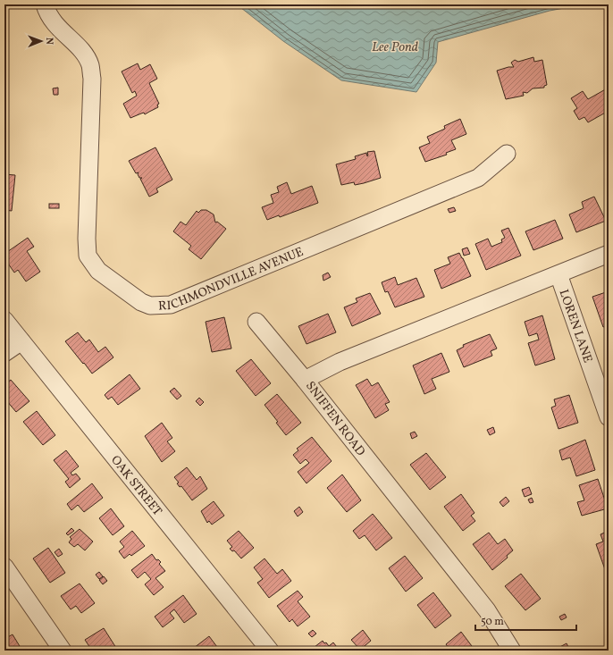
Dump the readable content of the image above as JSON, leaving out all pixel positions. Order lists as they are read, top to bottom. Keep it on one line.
{"streets":{"street":["RICHMONDVILLE AVENUE","LOREN LANE","SNIFFEN ROAD","OAK STREET"]},"crossings":[["LOREN LANE","SNIFFEN ROAD"]],"water":["Lee Pond"],"scale_bar":"50 m","north":"right"}
